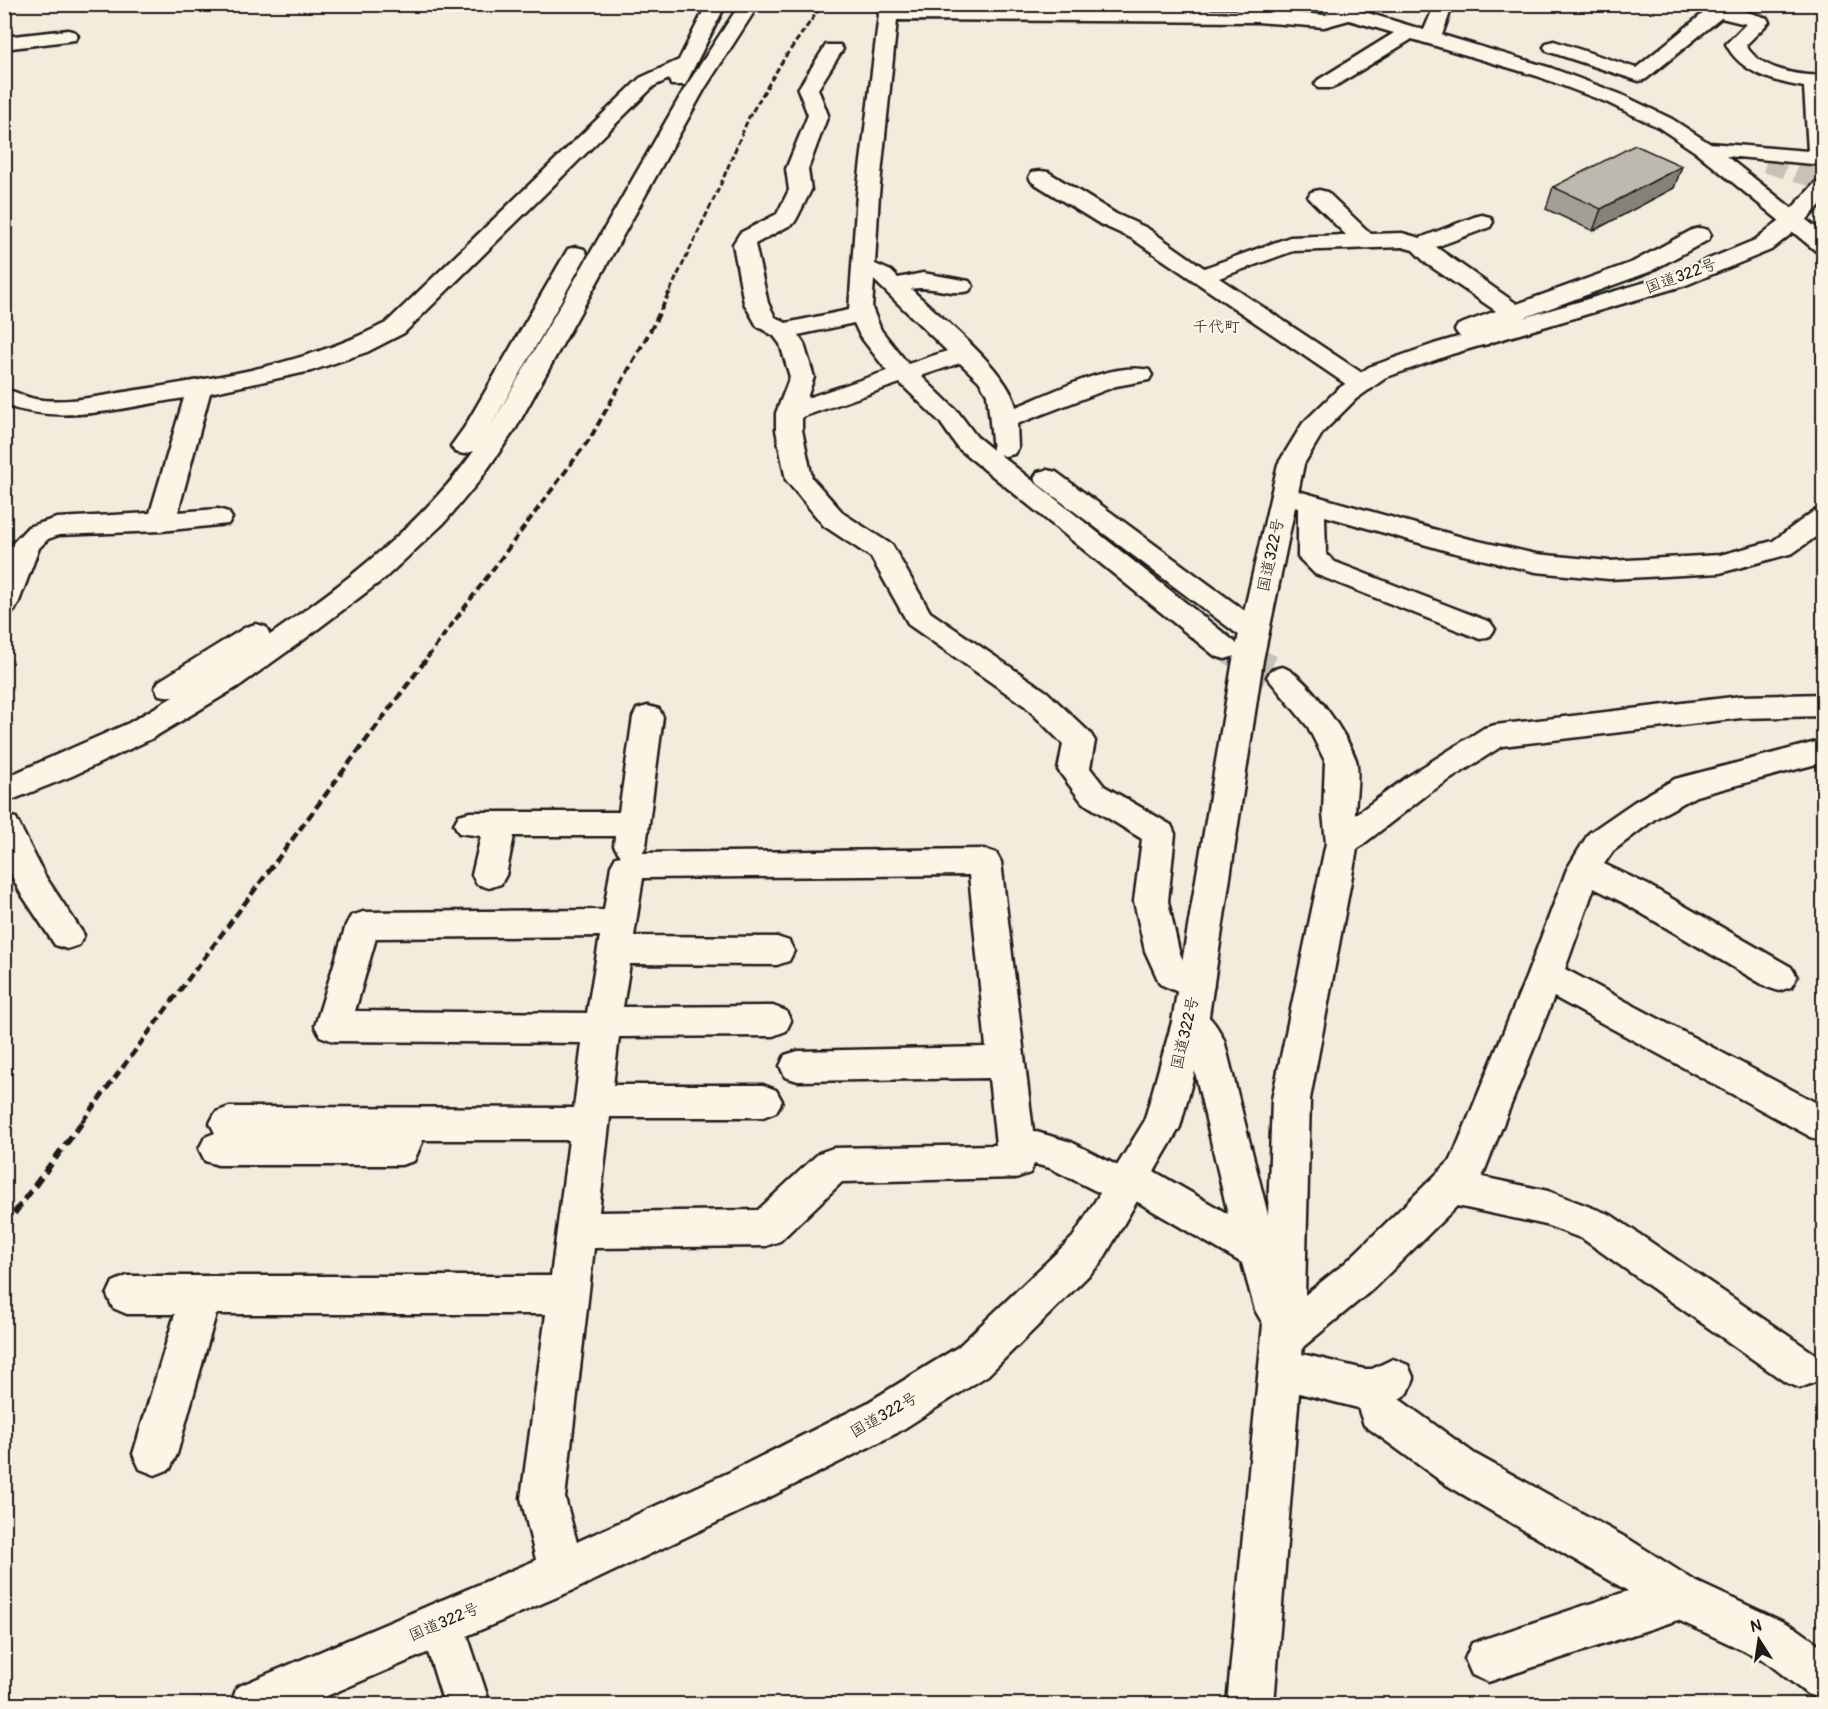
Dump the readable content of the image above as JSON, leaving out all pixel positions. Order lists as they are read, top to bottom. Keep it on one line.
{"streets":{"main road":["国道322号"]},"districts":["千代町"],"north":"top"}
